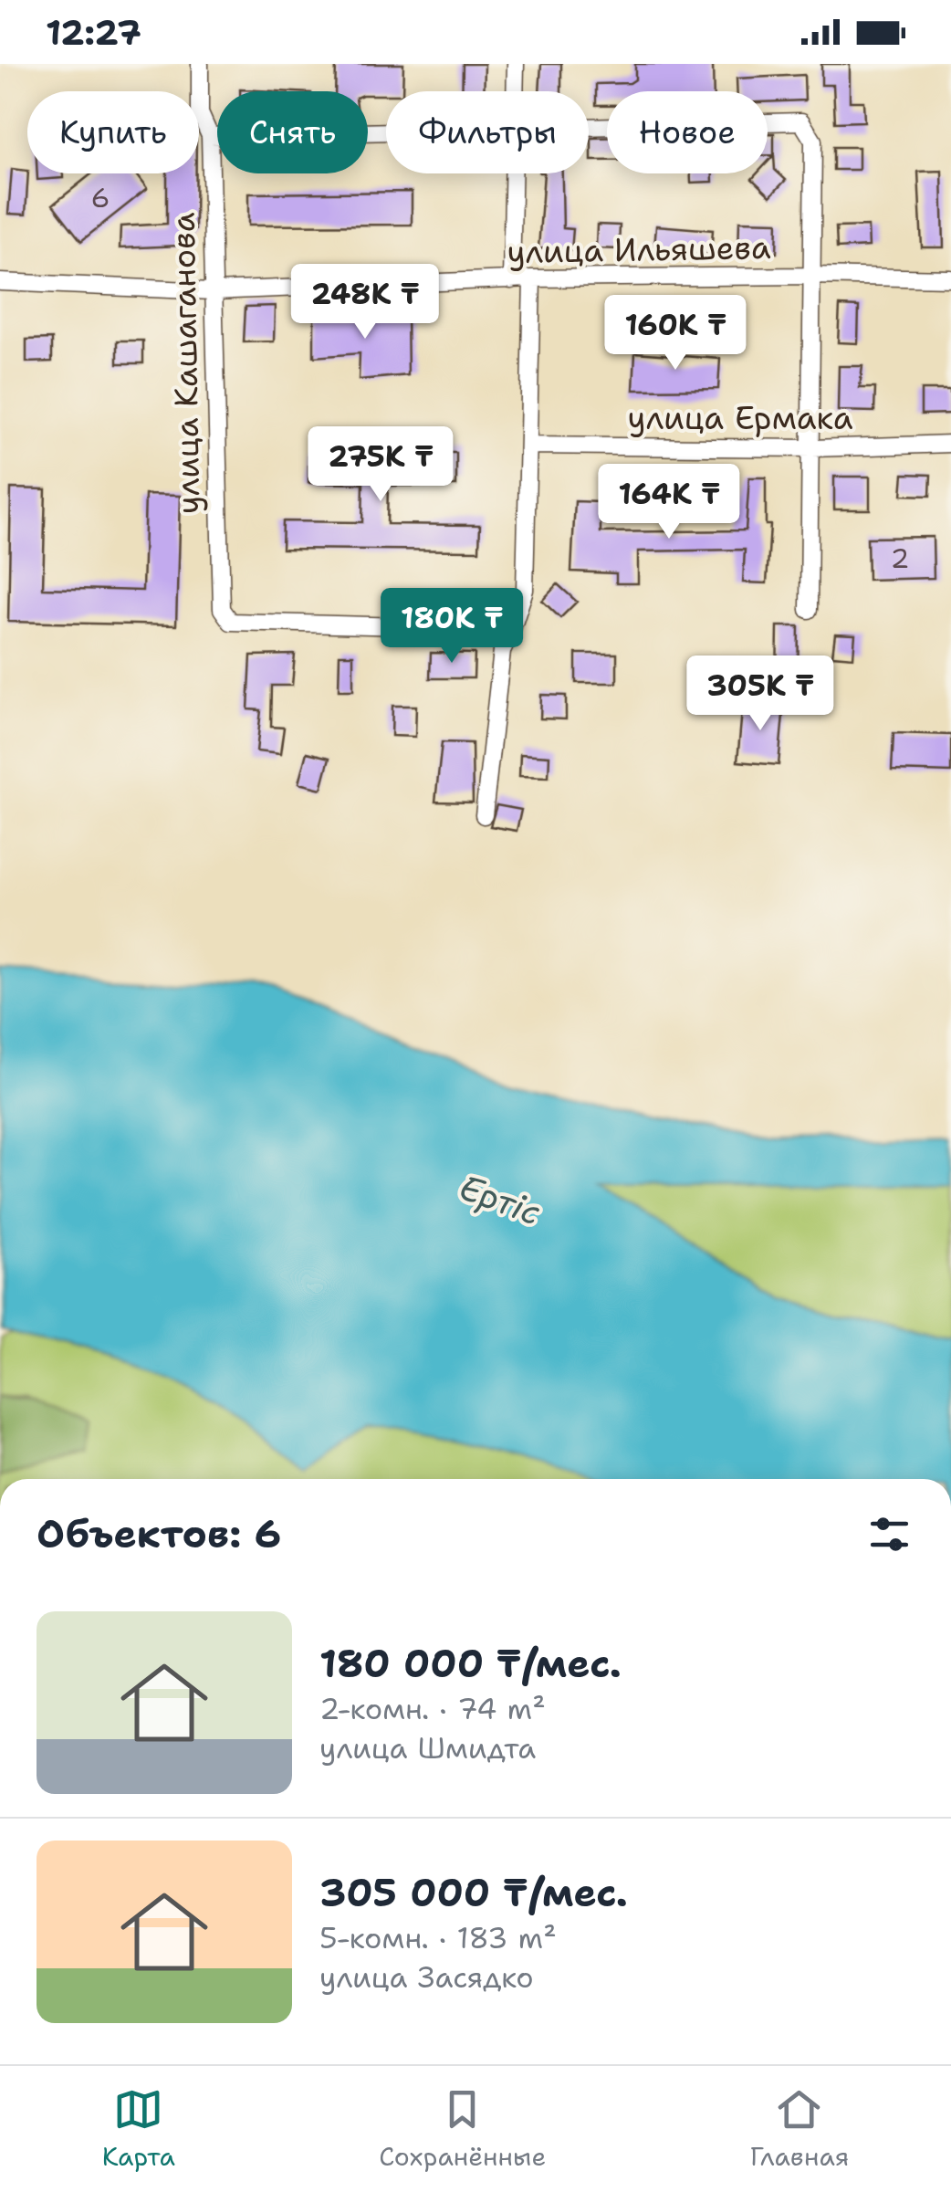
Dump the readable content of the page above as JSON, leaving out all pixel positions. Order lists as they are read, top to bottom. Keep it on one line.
{"streets":{"street":["улица Ильяшева","улица Кашаганова","улица Ермака"]},"crossings":[["улица Ильяшева","улица Кашаганова"]],"water":["Ертіс"],"house_numbers":["6","2"],"page":{"status":"12:27","chip":["Купить","Снять","Фильтры","Новое"],"price":["248K ₸","160K ₸","275K ₸","164K ₸","180K ₸","305K ₸"],"heading":"Объектов: 6","list":[{"name":"180 000 ₸/мес.","note":"2-комн. · 74 m² · улица Шмидта"},{"name":"305 000 ₸/мес.","note":"5-комн. · 183 m² · улица Засядко"}],"tabs":["Карта","Сохранённые","Главная"]}}
